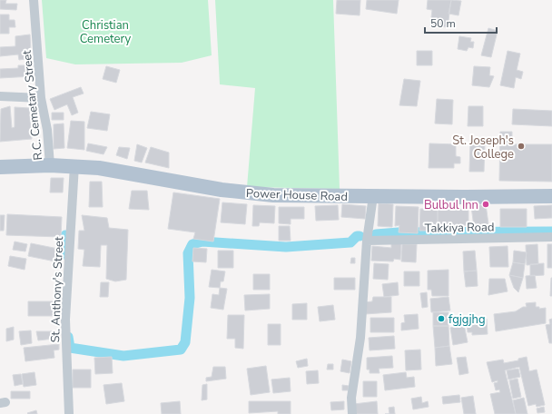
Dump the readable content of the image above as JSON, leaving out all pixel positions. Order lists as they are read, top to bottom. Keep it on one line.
{"streets":{"main road":["Power House Road"],"street":["R.C. Cemetary Street","Takkiya Road","St. Anthony's Street"]},"crossings":[["R.C. Cemetary Street","Power House Road"],["Power House Road","St. Anthony's Street"]],"parks":["Christian Cemetery"],"places":["St. Joseph's College","Bulbul Inn","fgjgjhg"],"scale_bar":"50 m"}
